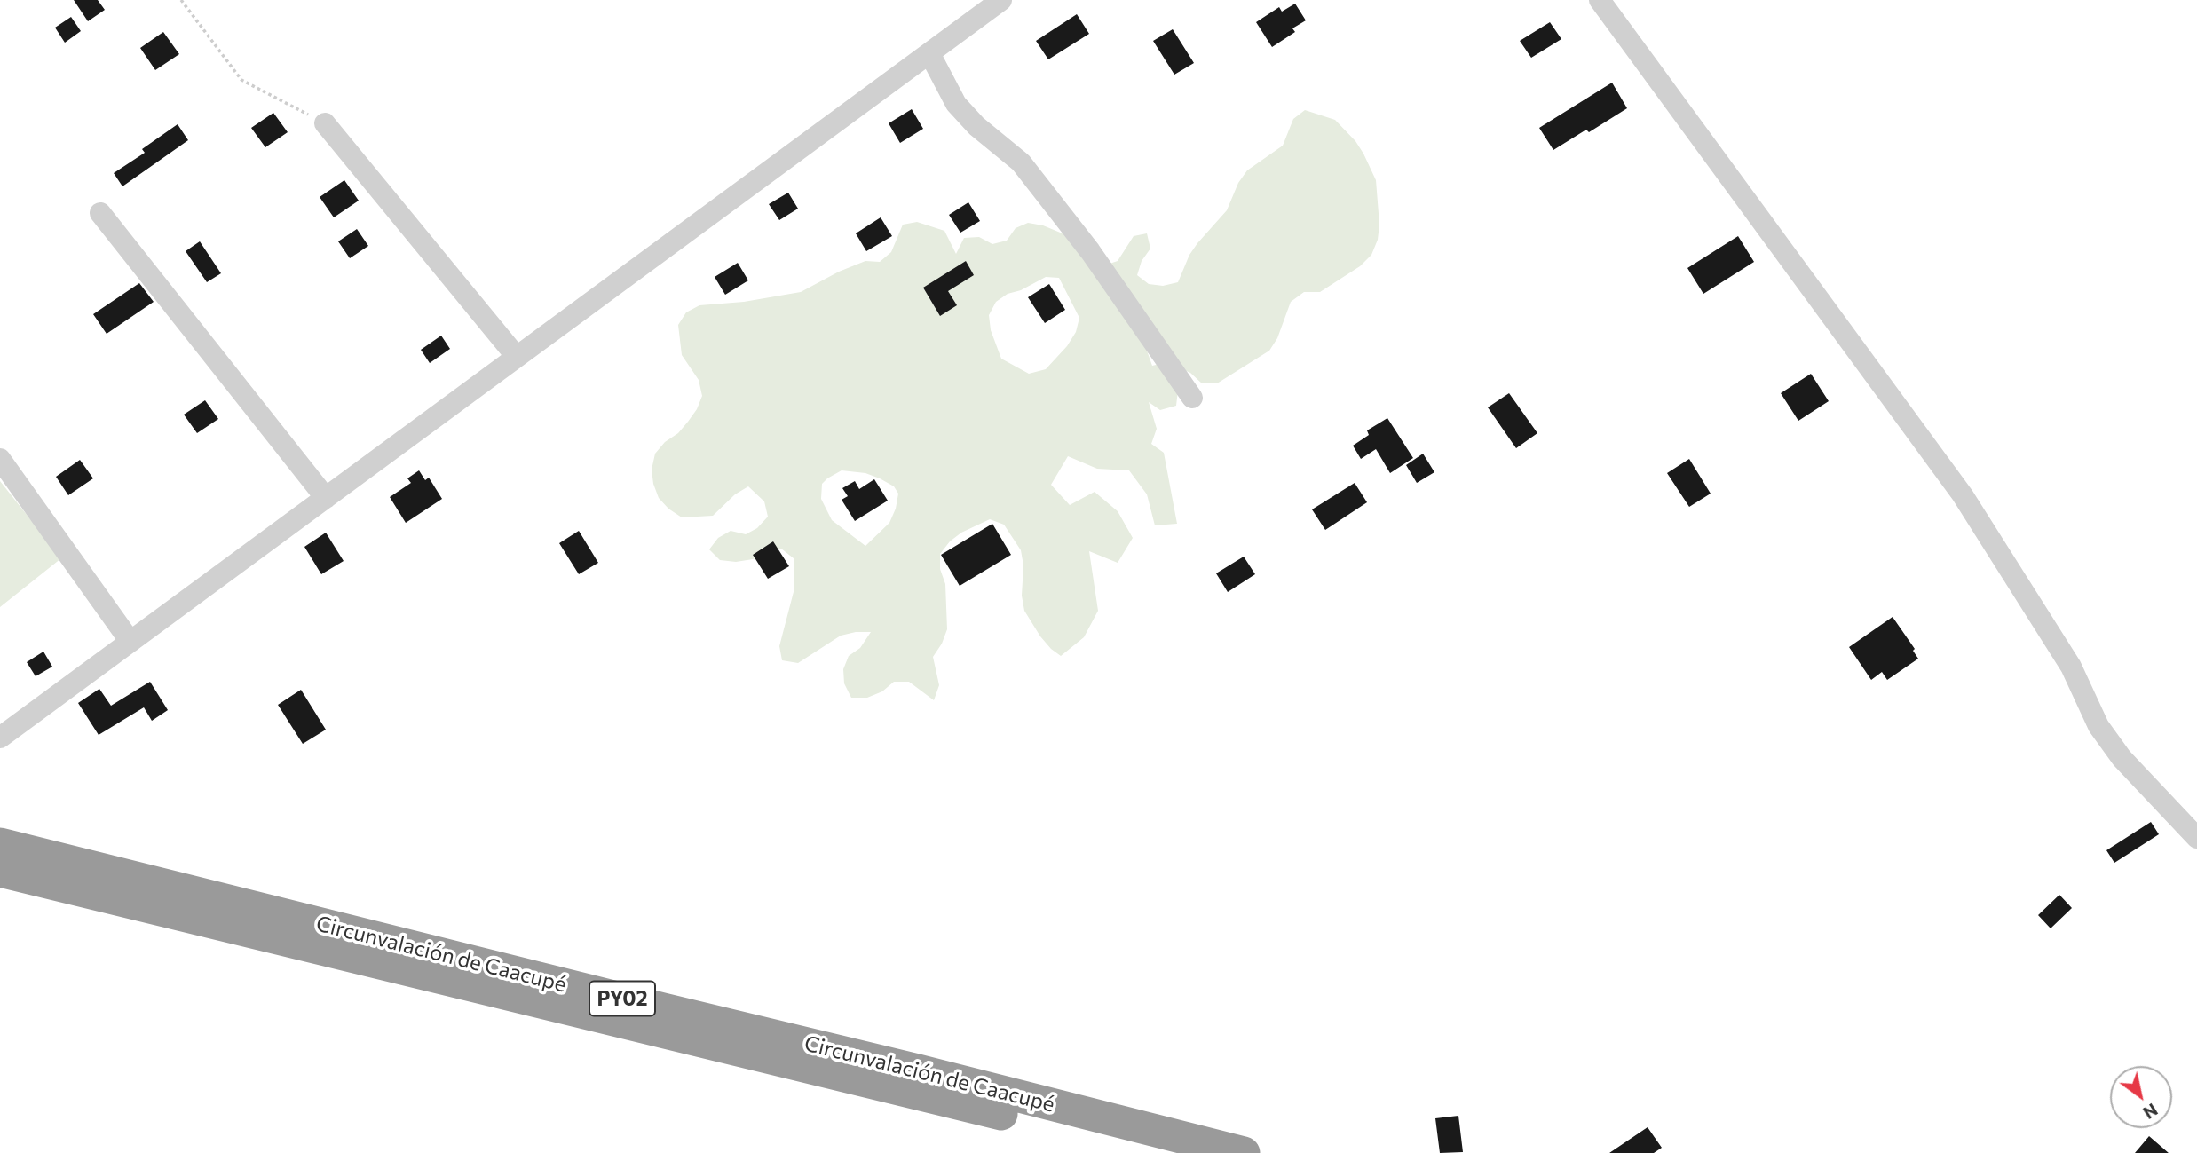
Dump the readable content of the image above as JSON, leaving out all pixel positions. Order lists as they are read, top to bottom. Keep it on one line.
{"streets":{"highway":["Circunvalación de Caacupé","PY02"]},"north":"bottom right"}
